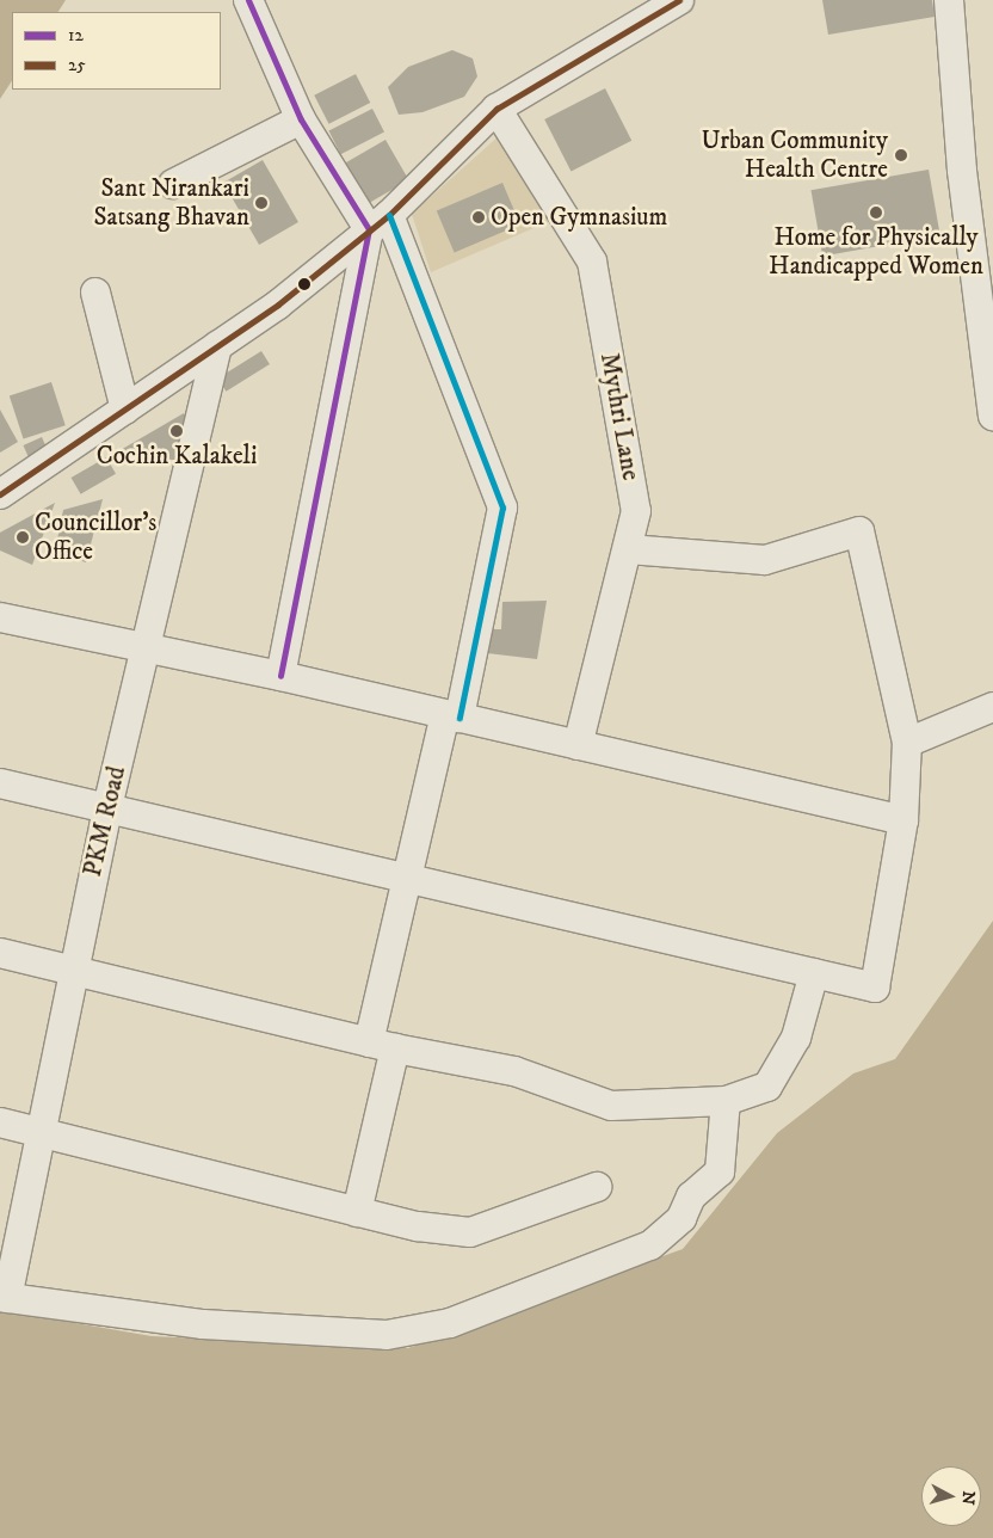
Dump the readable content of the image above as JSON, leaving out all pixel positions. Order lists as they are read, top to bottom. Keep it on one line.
{"streets":{"street":["Mythri Lane","PKM Road"]},"places":["Urban Community Health Centre","Sant Nirankari Satsang Bhavan","Home for Physically Handicapped Women","Open Gymnasium","Cochin Kalakeli","Councillor's Office"],"lines":["transit line 12","transit line 25"],"legend":["12","25"],"north":"right"}
